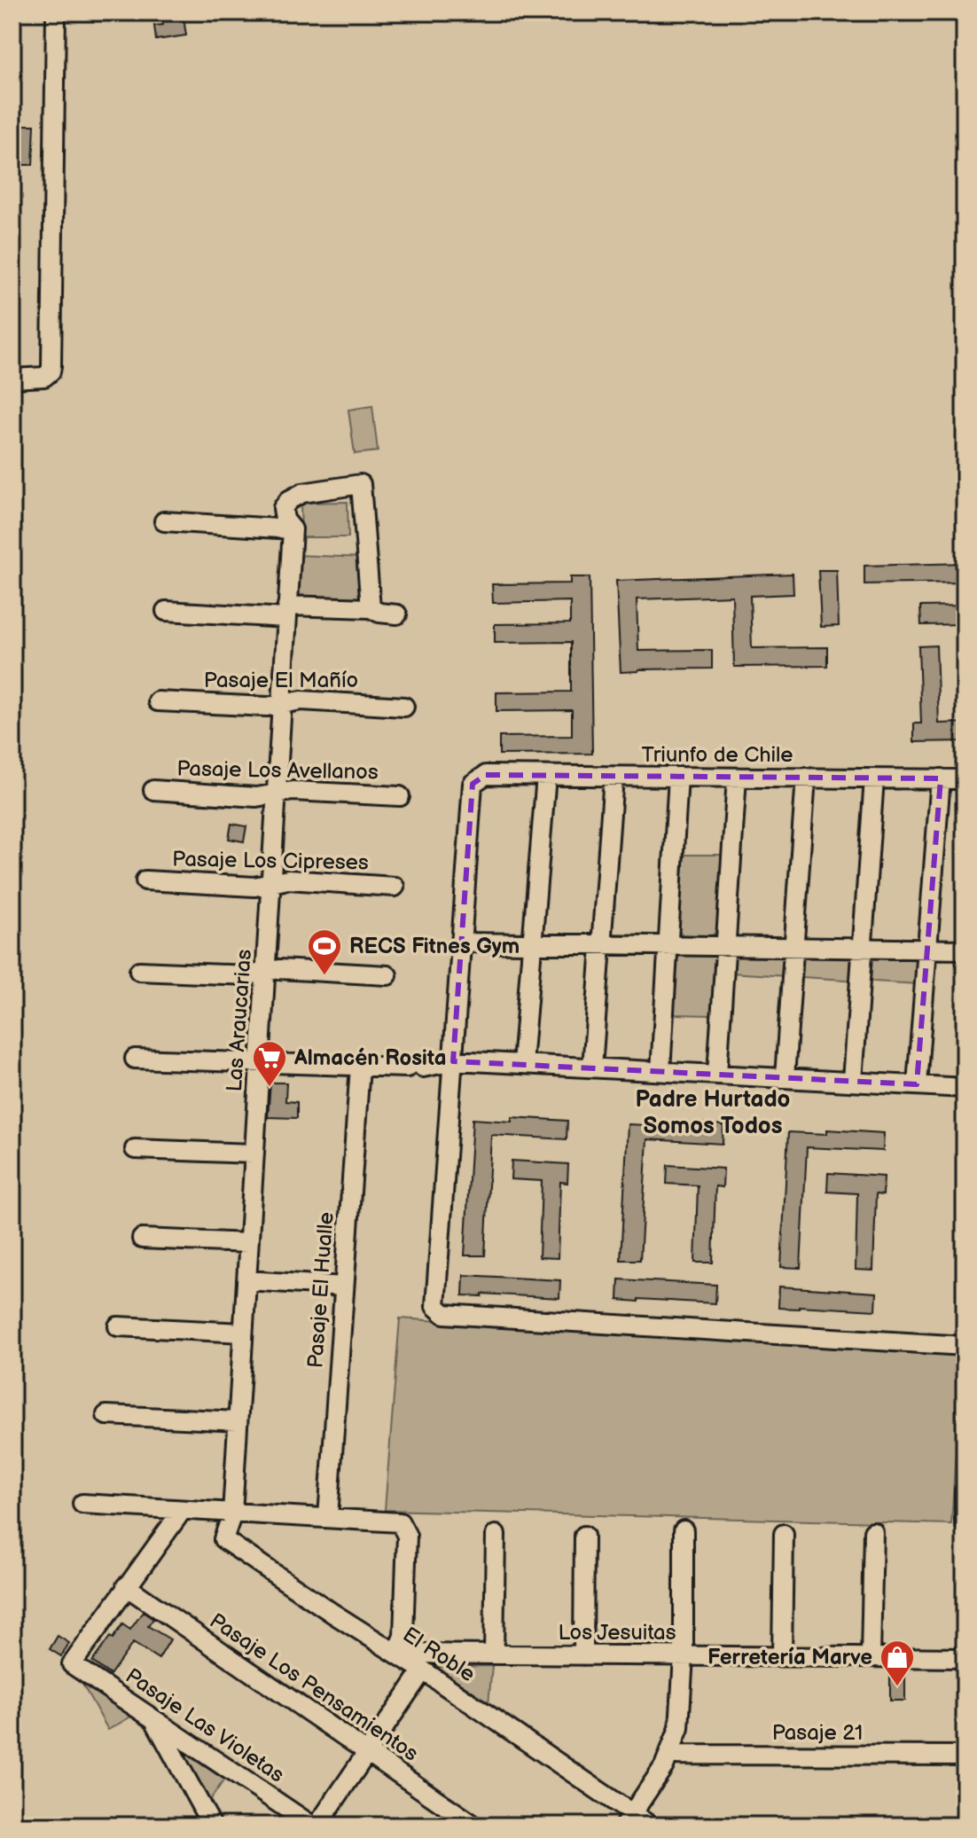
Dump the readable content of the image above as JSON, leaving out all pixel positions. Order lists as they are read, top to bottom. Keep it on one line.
{"streets":{"street":["Pasaje El Mañío","Triunfo de Chile","Pasaje Los Avellanos","Pasaje Los Cipreses","Las Araucarias","Pasaje El Hualle","Los Jesuitas","El Roble","Pasaje Los Pensamientos","Pasaje Las Violetas","Pasaje 21"]},"crossings":[["Pasaje El Mañío","Las Araucarias"],["Pasaje Los Avellanos","Las Araucarias"],["Pasaje Los Cipreses","Las Araucarias"],["Las Araucarias","El Roble"],["Los Jesuitas","El Roble"],["Pasaje Los Pensamientos","Pasaje Las Violetas"]],"districts":["Padre Hurtado Somos Todos"],"places":{"sports":["RECS Fitnes Gym"],"supermarket":["Almacén Rosita"],"shop":["Ferretería Marve"]}}
